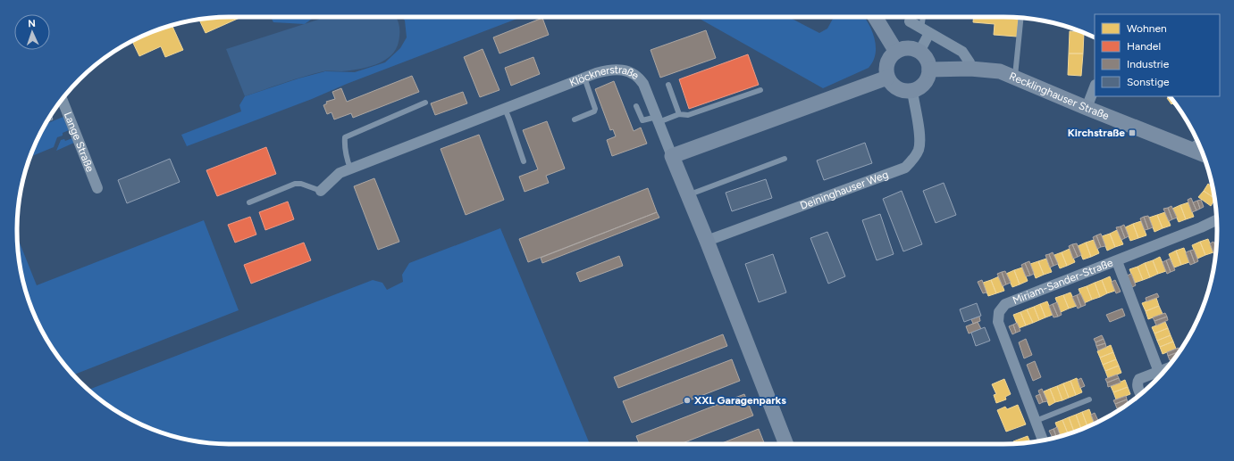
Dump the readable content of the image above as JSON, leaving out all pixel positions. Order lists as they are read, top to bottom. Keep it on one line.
{"streets":{"street":["Klöcknerstraße","Recklinghauser Straße","Lange Straße","Deininghauser Weg","Miriam-Sander-Straße"]},"crossings":[["Recklinghauser Straße","Deininghauser Weg"]],"places":{"transit":["Kirchstraße"],"other":["XXL Garagenparks"]},"legend":["Wohnen","Handel","Industrie","Sonstige"],"north":"top"}
